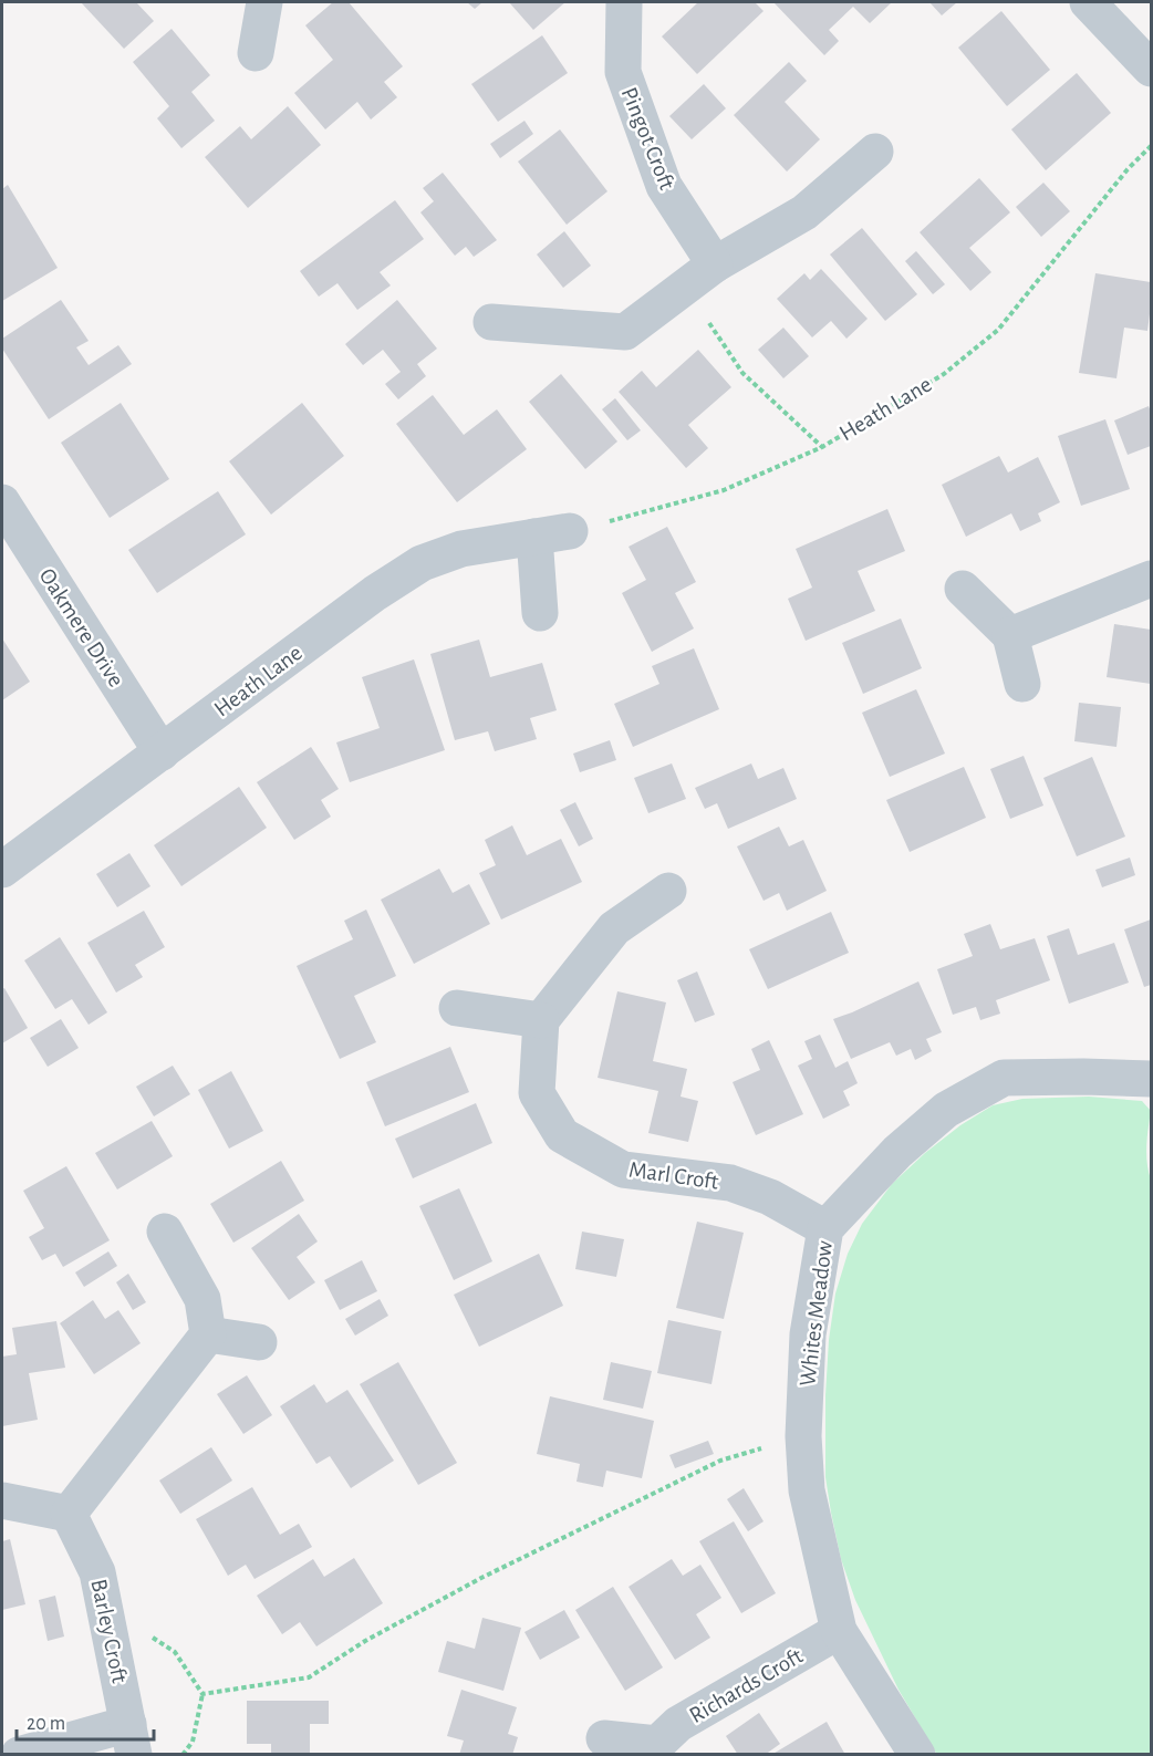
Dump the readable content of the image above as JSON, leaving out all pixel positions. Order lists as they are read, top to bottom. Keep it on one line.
{"streets":{"street":["Pingot Croft","Heath Lane","Oakmere Drive","Marl Croft","Whites Meadow","Barley Croft","Richards Croft"]},"crossings":[["Heath Lane","Oakmere Drive"],["Marl Croft","Whites Meadow"],["Whites Meadow","Richards Croft"]],"scale_bar":"20 m"}
